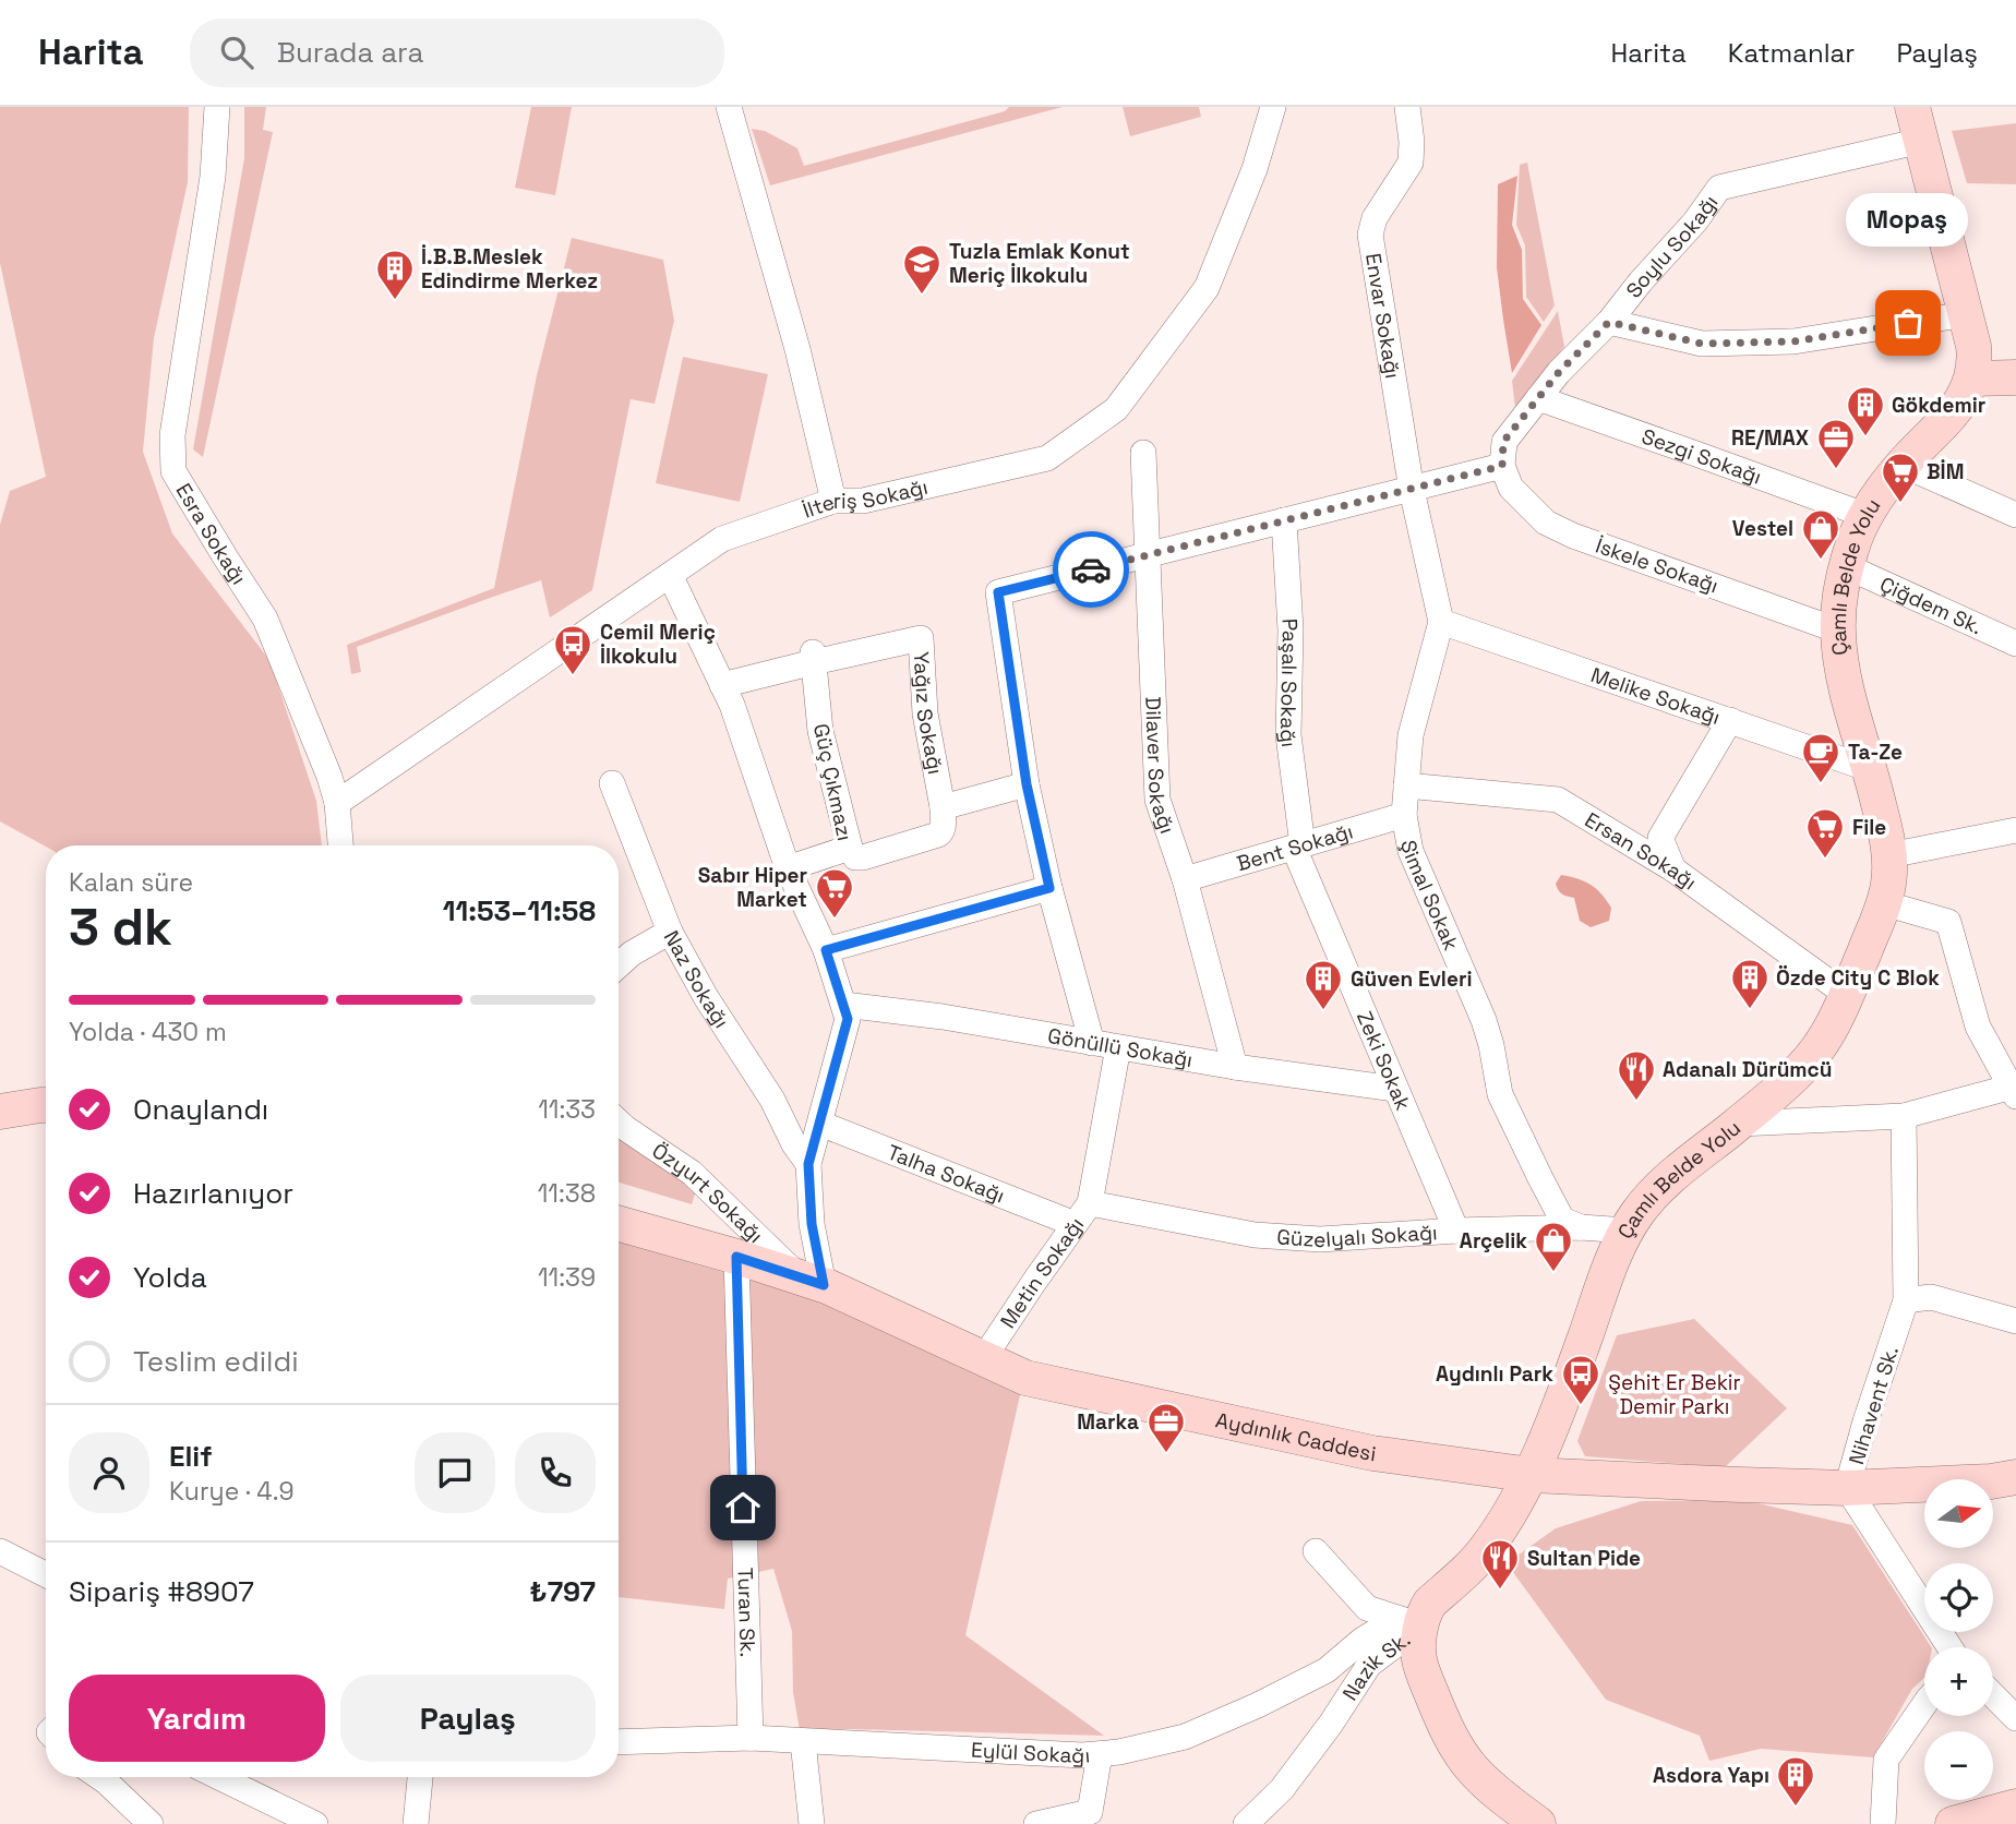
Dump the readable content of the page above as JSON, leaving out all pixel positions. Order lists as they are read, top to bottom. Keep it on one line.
{"streets":{"street":["Soylu Sokağı","Envar Sokağı","Sezgi Sokağı","İlteriş Sokağı","Esra Sokağı","İskele Sokağı","Çamlı Belde Yolu","Çiğdem Sk.","Paşalı Sokağı","Melike Sokağı","Yağız Sokağı","Dilaver Sokağı","Güç Çıkmazı","Bent Sokağı","Ersan Sokağı","Şimal Sokak","Naz Sokağı","Gönüllü Sokağı","Zeki Sokak","Talha Sokağı","Özyurt Sokağı","Güzelyalı Sokağı","Metin Sokağı","Nihavent Sk.","Aydınlık Caddesi","Turan Sk.","Nazik Sk.","Eylül Sokağı"]},"crossings":[["Soylu Sokağı","Sezgi Sokağı"],["Soylu Sokağı","İskele Sokağı"],["Envar Sokağı","Melike Sokağı"],["Envar Sokağı","Şimal Sokak"],["Sezgi Sokağı","Çamlı Belde Yolu"],["İlteriş Sokağı","Esra Sokağı"],["İskele Sokağı","Çamlı Belde Yolu"],["Çamlı Belde Yolu","Çiğdem Sk."],["Çamlı Belde Yolu","Melike Sokağı"],["Çamlı Belde Yolu","Ersan Sokağı"],["Çamlı Belde Yolu","Güzelyalı Sokağı"],["Çamlı Belde Yolu","Aydınlık Caddesi"],["Çamlı Belde Yolu","Nazik Sk."],["Paşalı Sokağı","Bent Sokağı"],["Paşalı Sokağı","Zeki Sokak"],["Melike Sokağı","Şimal Sokak"],["Yağız Sokağı","Güç Çıkmazı"],["Dilaver Sokağı","Bent Sokağı"],["Dilaver Sokağı","Gönüllü Sokağı"],["Bent Sokağı","Şimal Sokak"],["Bent Sokağı","Zeki Sokak"],["Ersan Sokağı","Şimal Sokak"],["Şimal Sokak","Güzelyalı Sokağı"],["Gönüllü Sokağı","Zeki Sokak"],["Gönüllü Sokağı","Metin Sokağı"],["Zeki Sokak","Güzelyalı Sokağı"],["Talha Sokağı","Metin Sokağı"],["Özyurt Sokağı","Aydınlık Caddesi"],["Güzelyalı Sokağı","Metin Sokağı"],["Metin Sokağı","Aydınlık Caddesi"],["Nihavent Sk.","Aydınlık Caddesi"],["Aydınlık Caddesi","Turan Sk."],["Aydınlık Caddesi","Nazik Sk."],["Turan Sk.","Eylül Sokağı"],["Nazik Sk.","Eylül Sokağı"]],"parks":["Şehit Er Bekir Demir Parkı"],"places":{"school or university":["Tuzla Emlak Konut Meriç İlkokulu"],"building":["İ.B.B.Meslek Edindirme Merkez","Gökdemir","Özde City C Blok","Güven Evleri","Asdora Yapı"],"other":["Mopaş"],"office":["RE/MAX","Marka"],"supermarket":["BİM","File","Sabır Hiper Market"],"shop":["Vestel","Arçelik"],"bus stop":["Cemil Meriç İlkokulu","Aydınlı Park"],"cafe":["Ta-Ze"],"restaurant":["Adanalı Dürümcü","Sultan Pide"]},"north":"right","page":{"header":"Harita","search":"Burada ara","nav":["Harita","Katmanlar","Paylaş"],"bubble":"Mopaş","heading":["3 dk","Kalan süre","11:53–11:58"],"panel":["Elif","Kurye · 4.9","Sipariş #8907","₺797"],"bar":"Yolda · 430 m","list":[["Onaylandı","11:33"],["Hazırlanıyor","11:38"],["Yolda","11:39"],"Teslim edildi"],"map_buttons":["+","−"],"buttons":["Yardım","Paylaş"]}}
